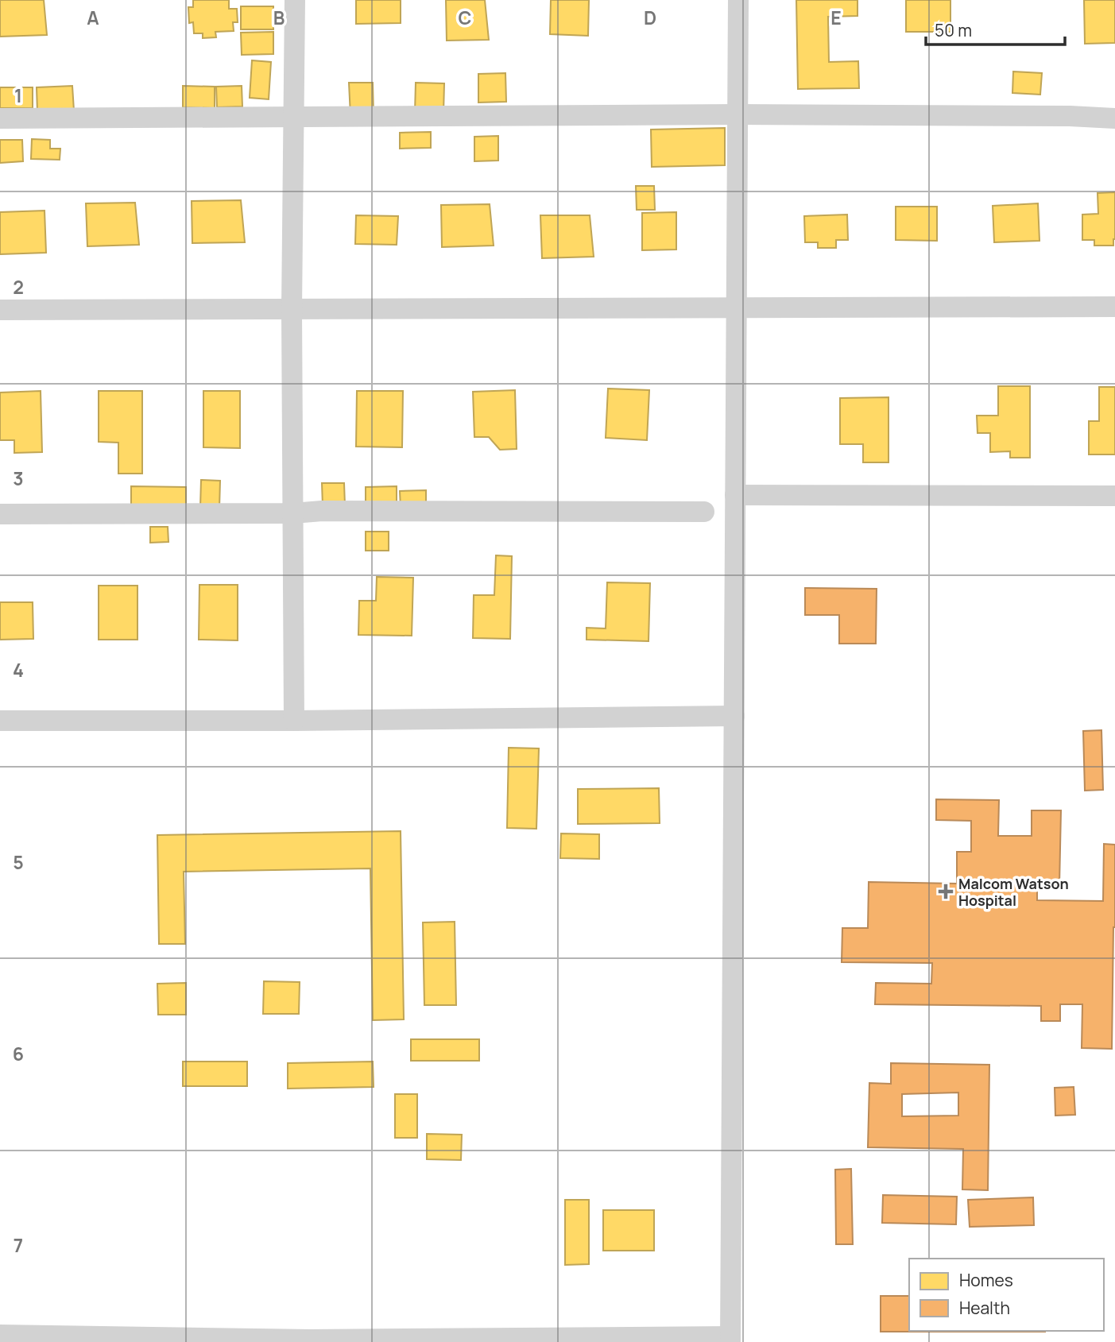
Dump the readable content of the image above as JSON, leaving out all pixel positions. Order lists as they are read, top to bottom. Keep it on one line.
{"places":{"health":["Malcom Watson Hospital"]},"legend":["Homes","Health"],"scale_bar":"50 m","grid":{"columns":["A","B","C","D","E"],"rows":["1","2","3","4","5","6","7"]}}
